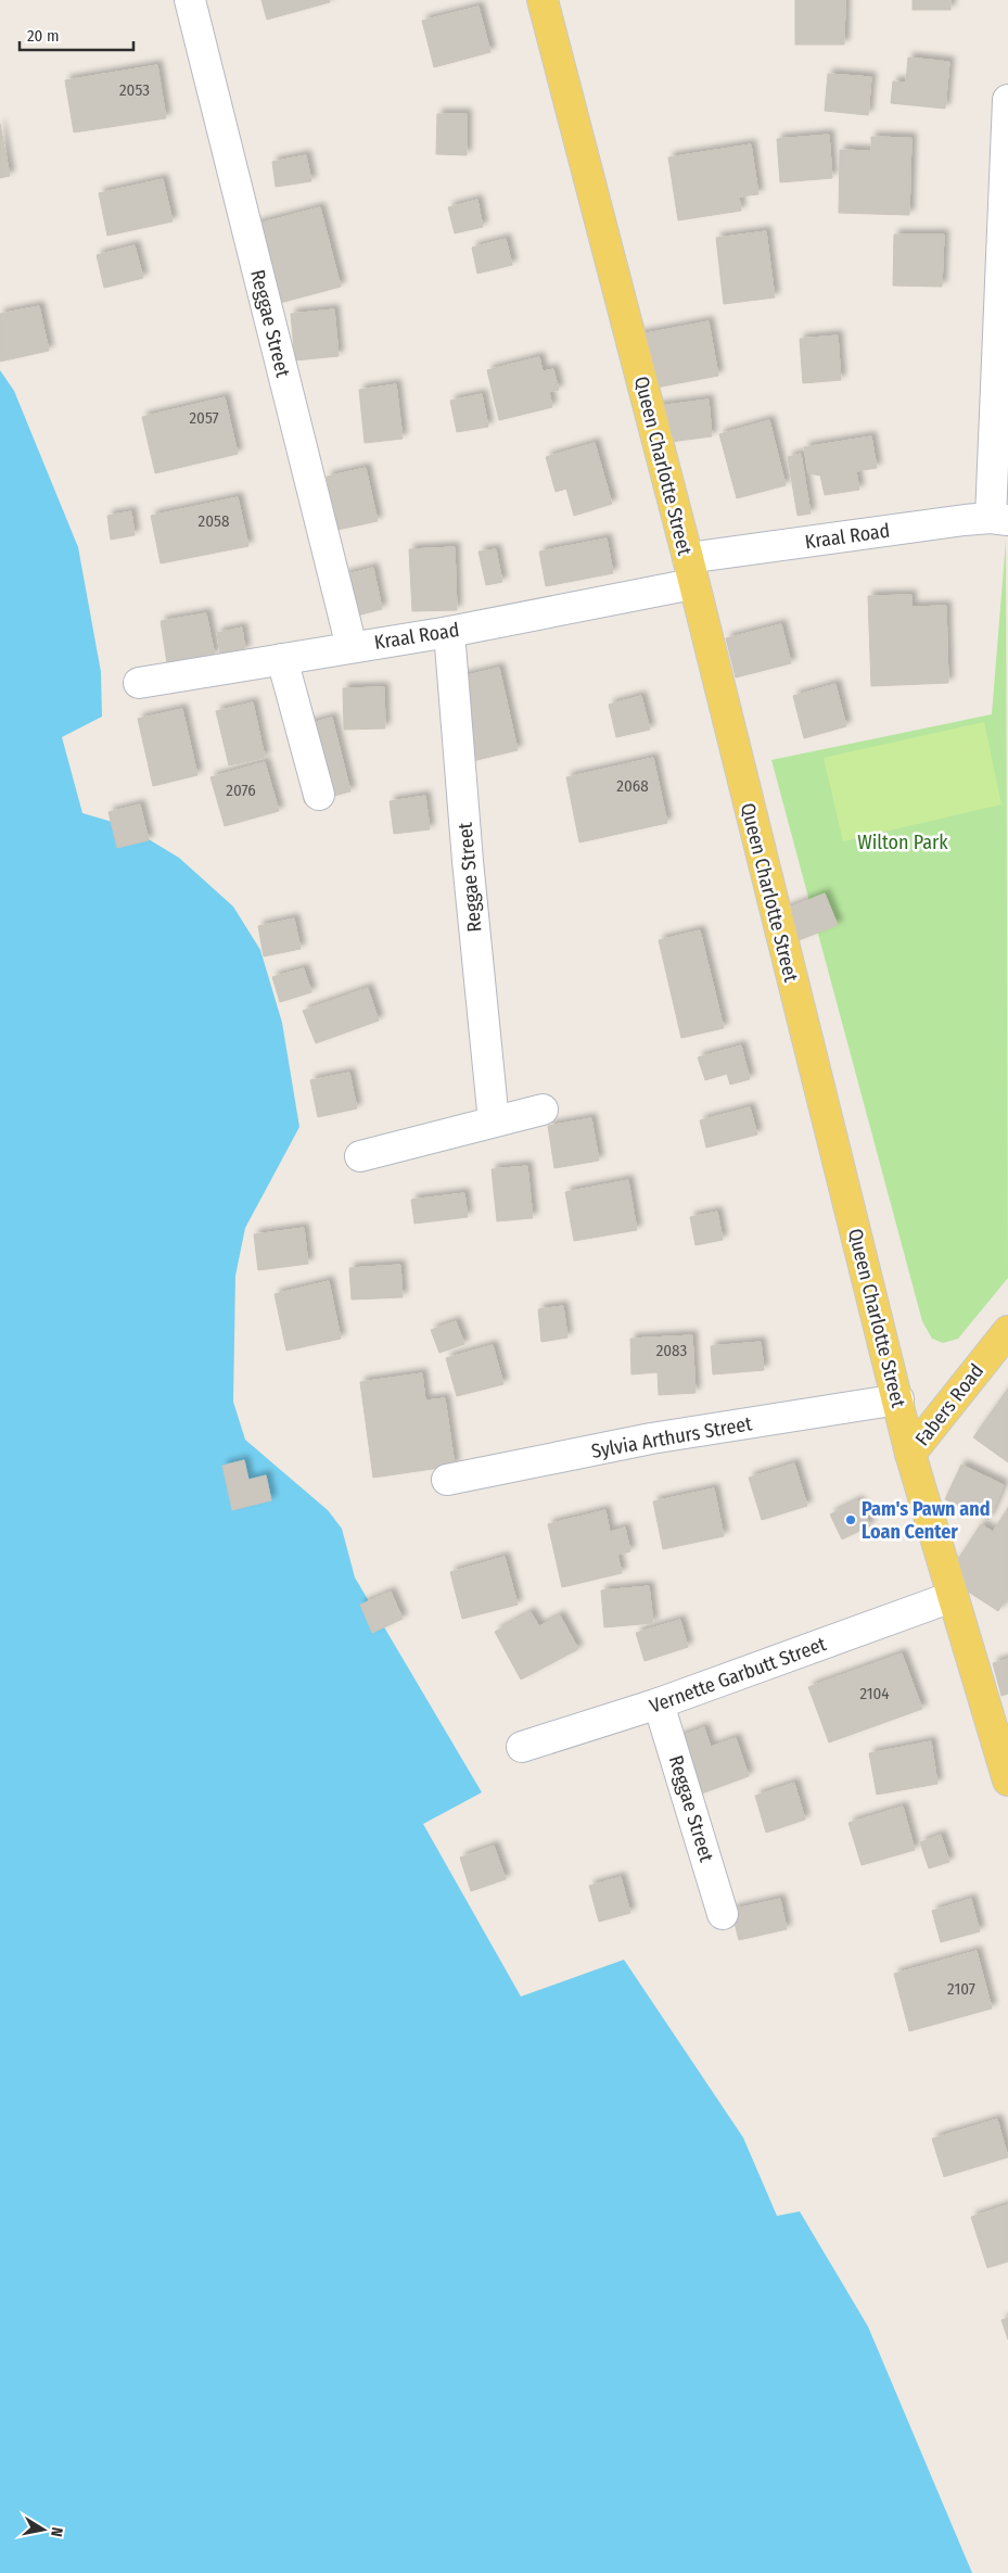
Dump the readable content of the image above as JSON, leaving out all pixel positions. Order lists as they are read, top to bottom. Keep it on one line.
{"streets":{"main road":["Queen Charlotte Street","Fabers Road"],"street":["Reggae Street","Kraal Road","Sylvia Arthurs Street","Vernette Garbutt Street"]},"crossings":[["Reggae Street","Kraal Road"],["Reggae Street","Vernette Garbutt Street"],["Queen Charlotte Street","Kraal Road"],["Queen Charlotte Street","Fabers Road"],["Queen Charlotte Street","Sylvia Arthurs Street"],["Queen Charlotte Street","Vernette Garbutt Street"]],"parks":["Wilton Park"],"places":["Pam's Pawn and Loan Center"],"house_numbers":["2053","2057","2058","2068","2076","2083","2104","2107"],"scale_bar":"20 m","north":"right"}
